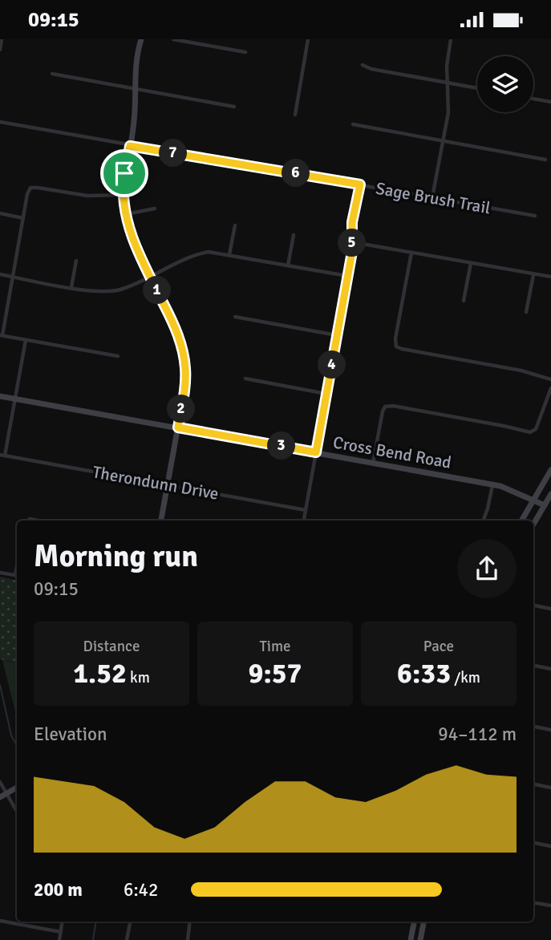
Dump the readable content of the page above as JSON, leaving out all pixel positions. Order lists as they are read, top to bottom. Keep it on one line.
{"streets":{"street":["Sage Brush Trail","Cross Bend Road","Therondunn Drive"]},"page":{"status":"09:15","pins":["7","6","5","1","4","2","3"],"heading":["Morning run","09:15"],"stats":[["Distance","1.52 km"],["Time","9:57"],["Pace","6:33 /km"]],"chart":["Elevation","94–112 m"],"list":[{"name":"200 m","note":"6:42"}]}}
